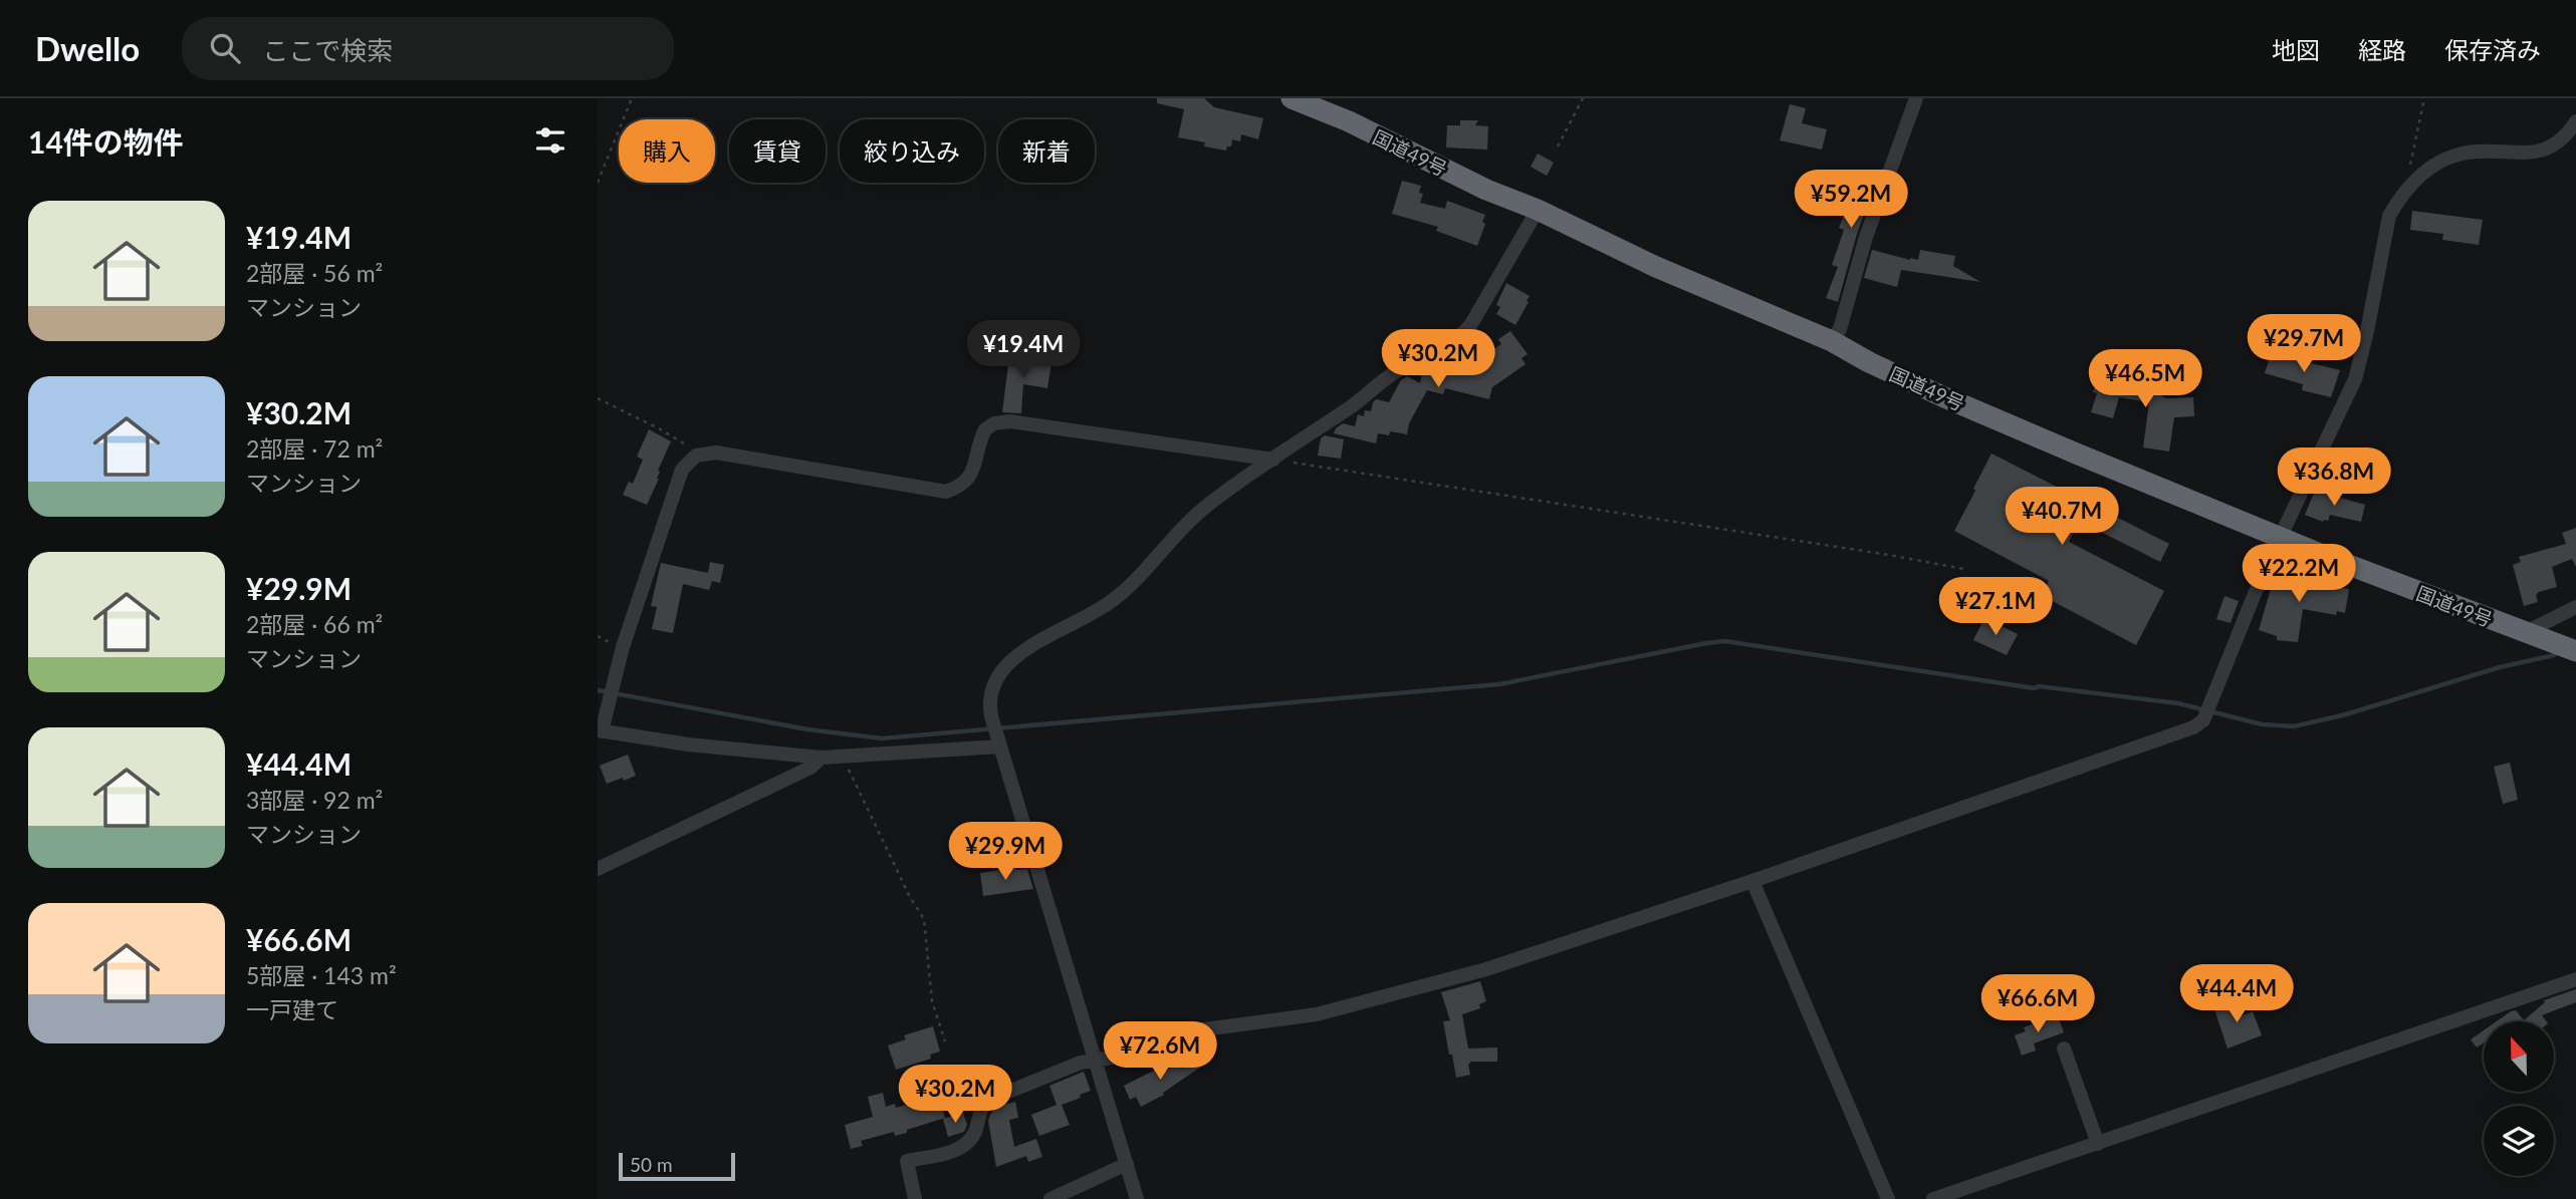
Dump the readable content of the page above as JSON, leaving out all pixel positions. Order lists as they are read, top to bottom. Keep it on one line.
{"streets":{"highway":["国道49号"]},"scale_bar":"50 m","north":"top","page":{"header":"Dwello","search":"ここで検索","nav":["地図","経路","保存済み"],"heading":"14件の物件","chip":["購入","賃貸","絞り込み","新着"],"price":["¥59.2M","¥29.7M","¥19.4M","¥30.2M","¥46.5M","¥36.8M","¥40.7M","¥22.2M","¥27.1M","¥29.9M","¥44.4M","¥66.6M","¥72.6M","¥30.2M"],"list":[{"name":"¥19.4M","note":"2部屋 · 56 m² · マンション"},{"name":"¥30.2M","note":"2部屋 · 72 m² · マンション"},{"name":"¥29.9M","note":"2部屋 · 66 m² · マンション"},{"name":"¥44.4M","note":"3部屋 · 92 m² · マンション"},{"name":"¥66.6M","note":"5部屋 · 143 m² · 一戸建て"}],"scale":"50 m"}}
